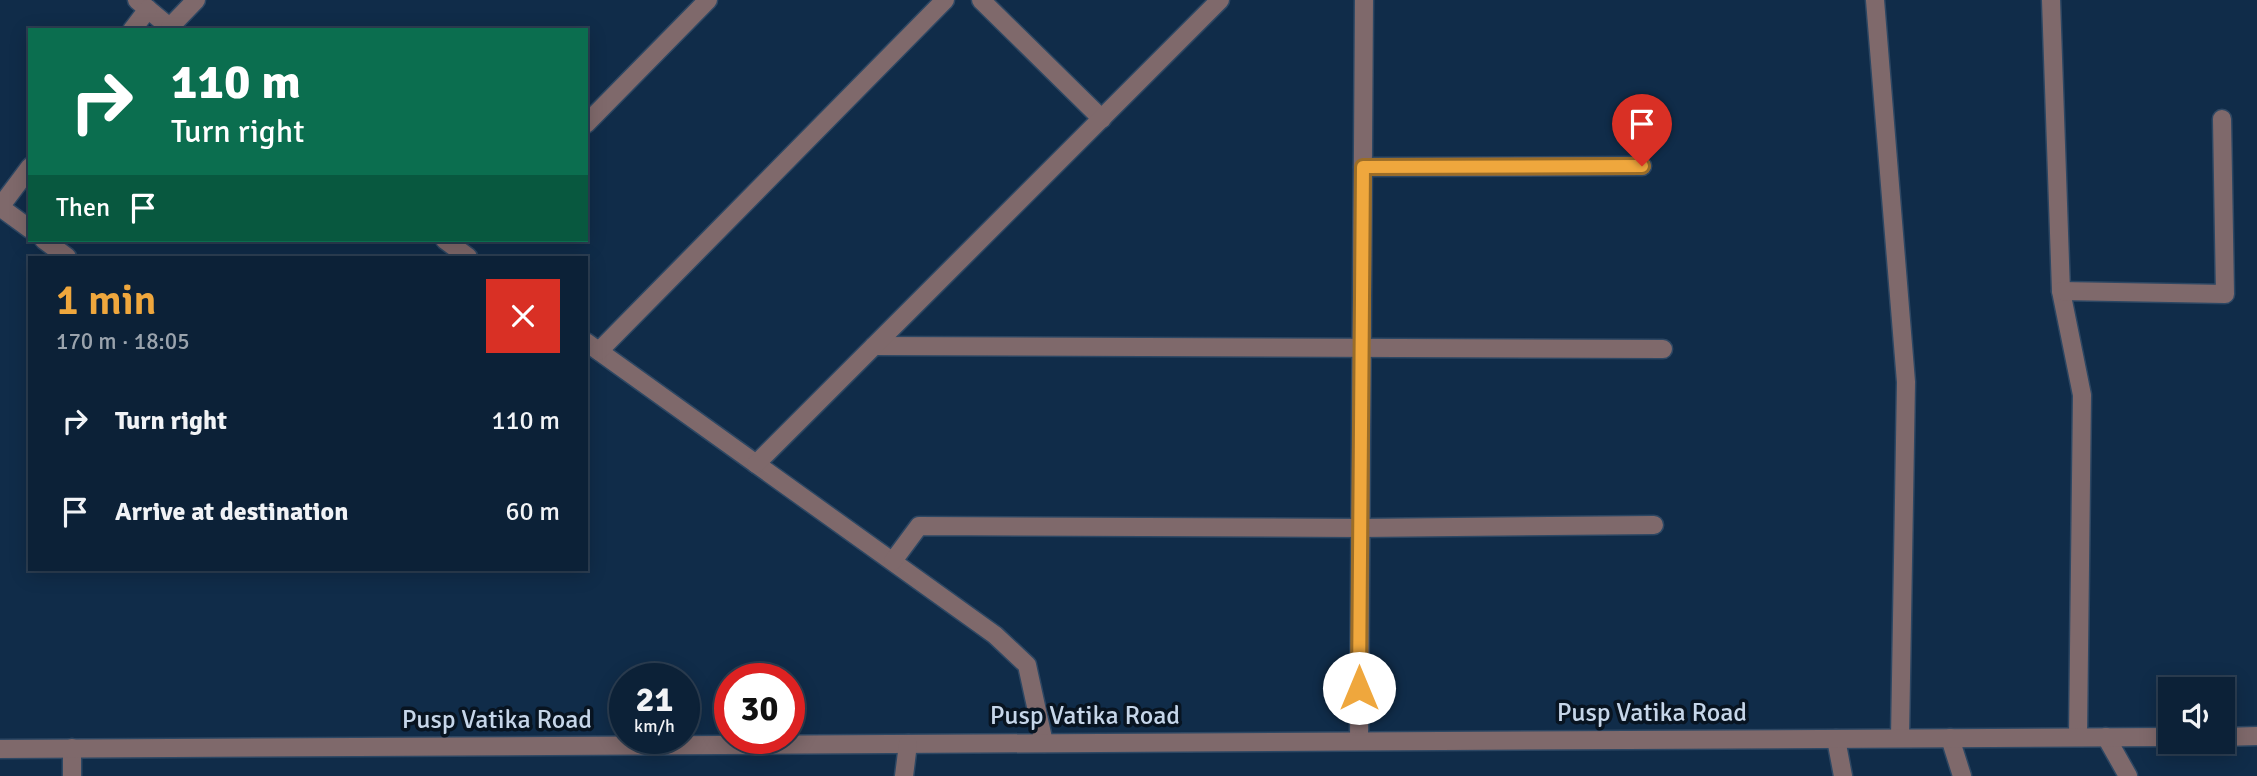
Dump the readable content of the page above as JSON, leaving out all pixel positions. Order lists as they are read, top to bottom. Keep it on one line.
{"streets":{"street":["Pusp Vatika Road"]},"page":{"turn":["110 m","Turn right"],"then":"Then","heading":["1 min","170 m · 18:05"],"list":[{"name":"Turn right","value":"110 m"},{"name":"Arrive at destination","value":"60 m"}],"speed":"21 km/h","limit":"30"}}
